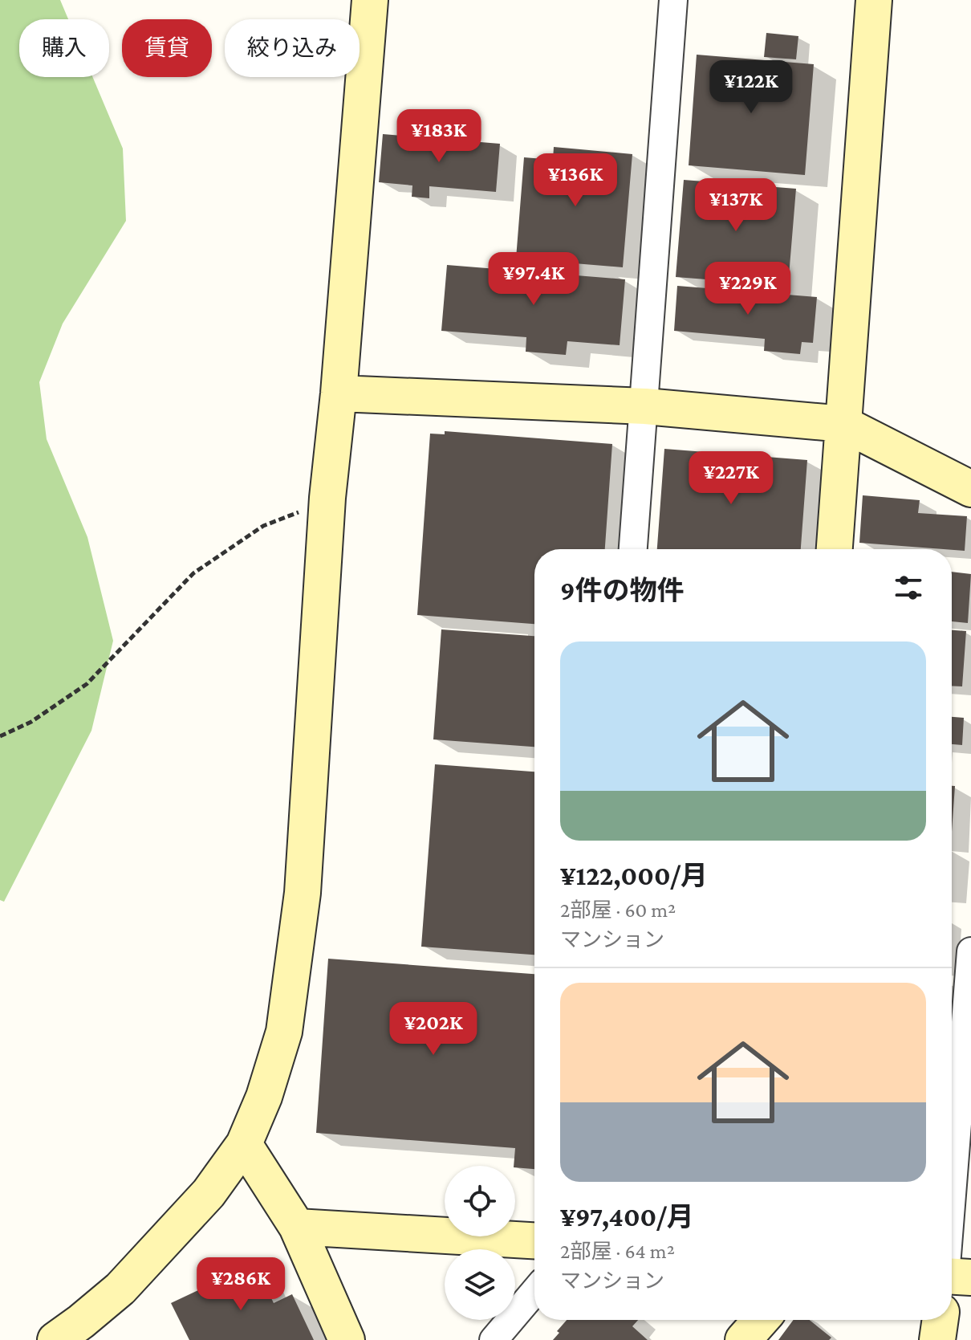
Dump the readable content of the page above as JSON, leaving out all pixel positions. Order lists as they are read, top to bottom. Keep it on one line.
{"page":{"chip":["購入","賃貸","絞り込み"],"price":["¥122K","¥183K","¥136K","¥137K","¥97.4K","¥229K","¥227K","¥202K","¥286K"],"heading":"9件の物件","list":[{"name":"¥122,000/月","note":"2部屋 · 60 m² · マンション"},{"name":"¥97,400/月","note":"2部屋 · 64 m² · マンション"}]}}
